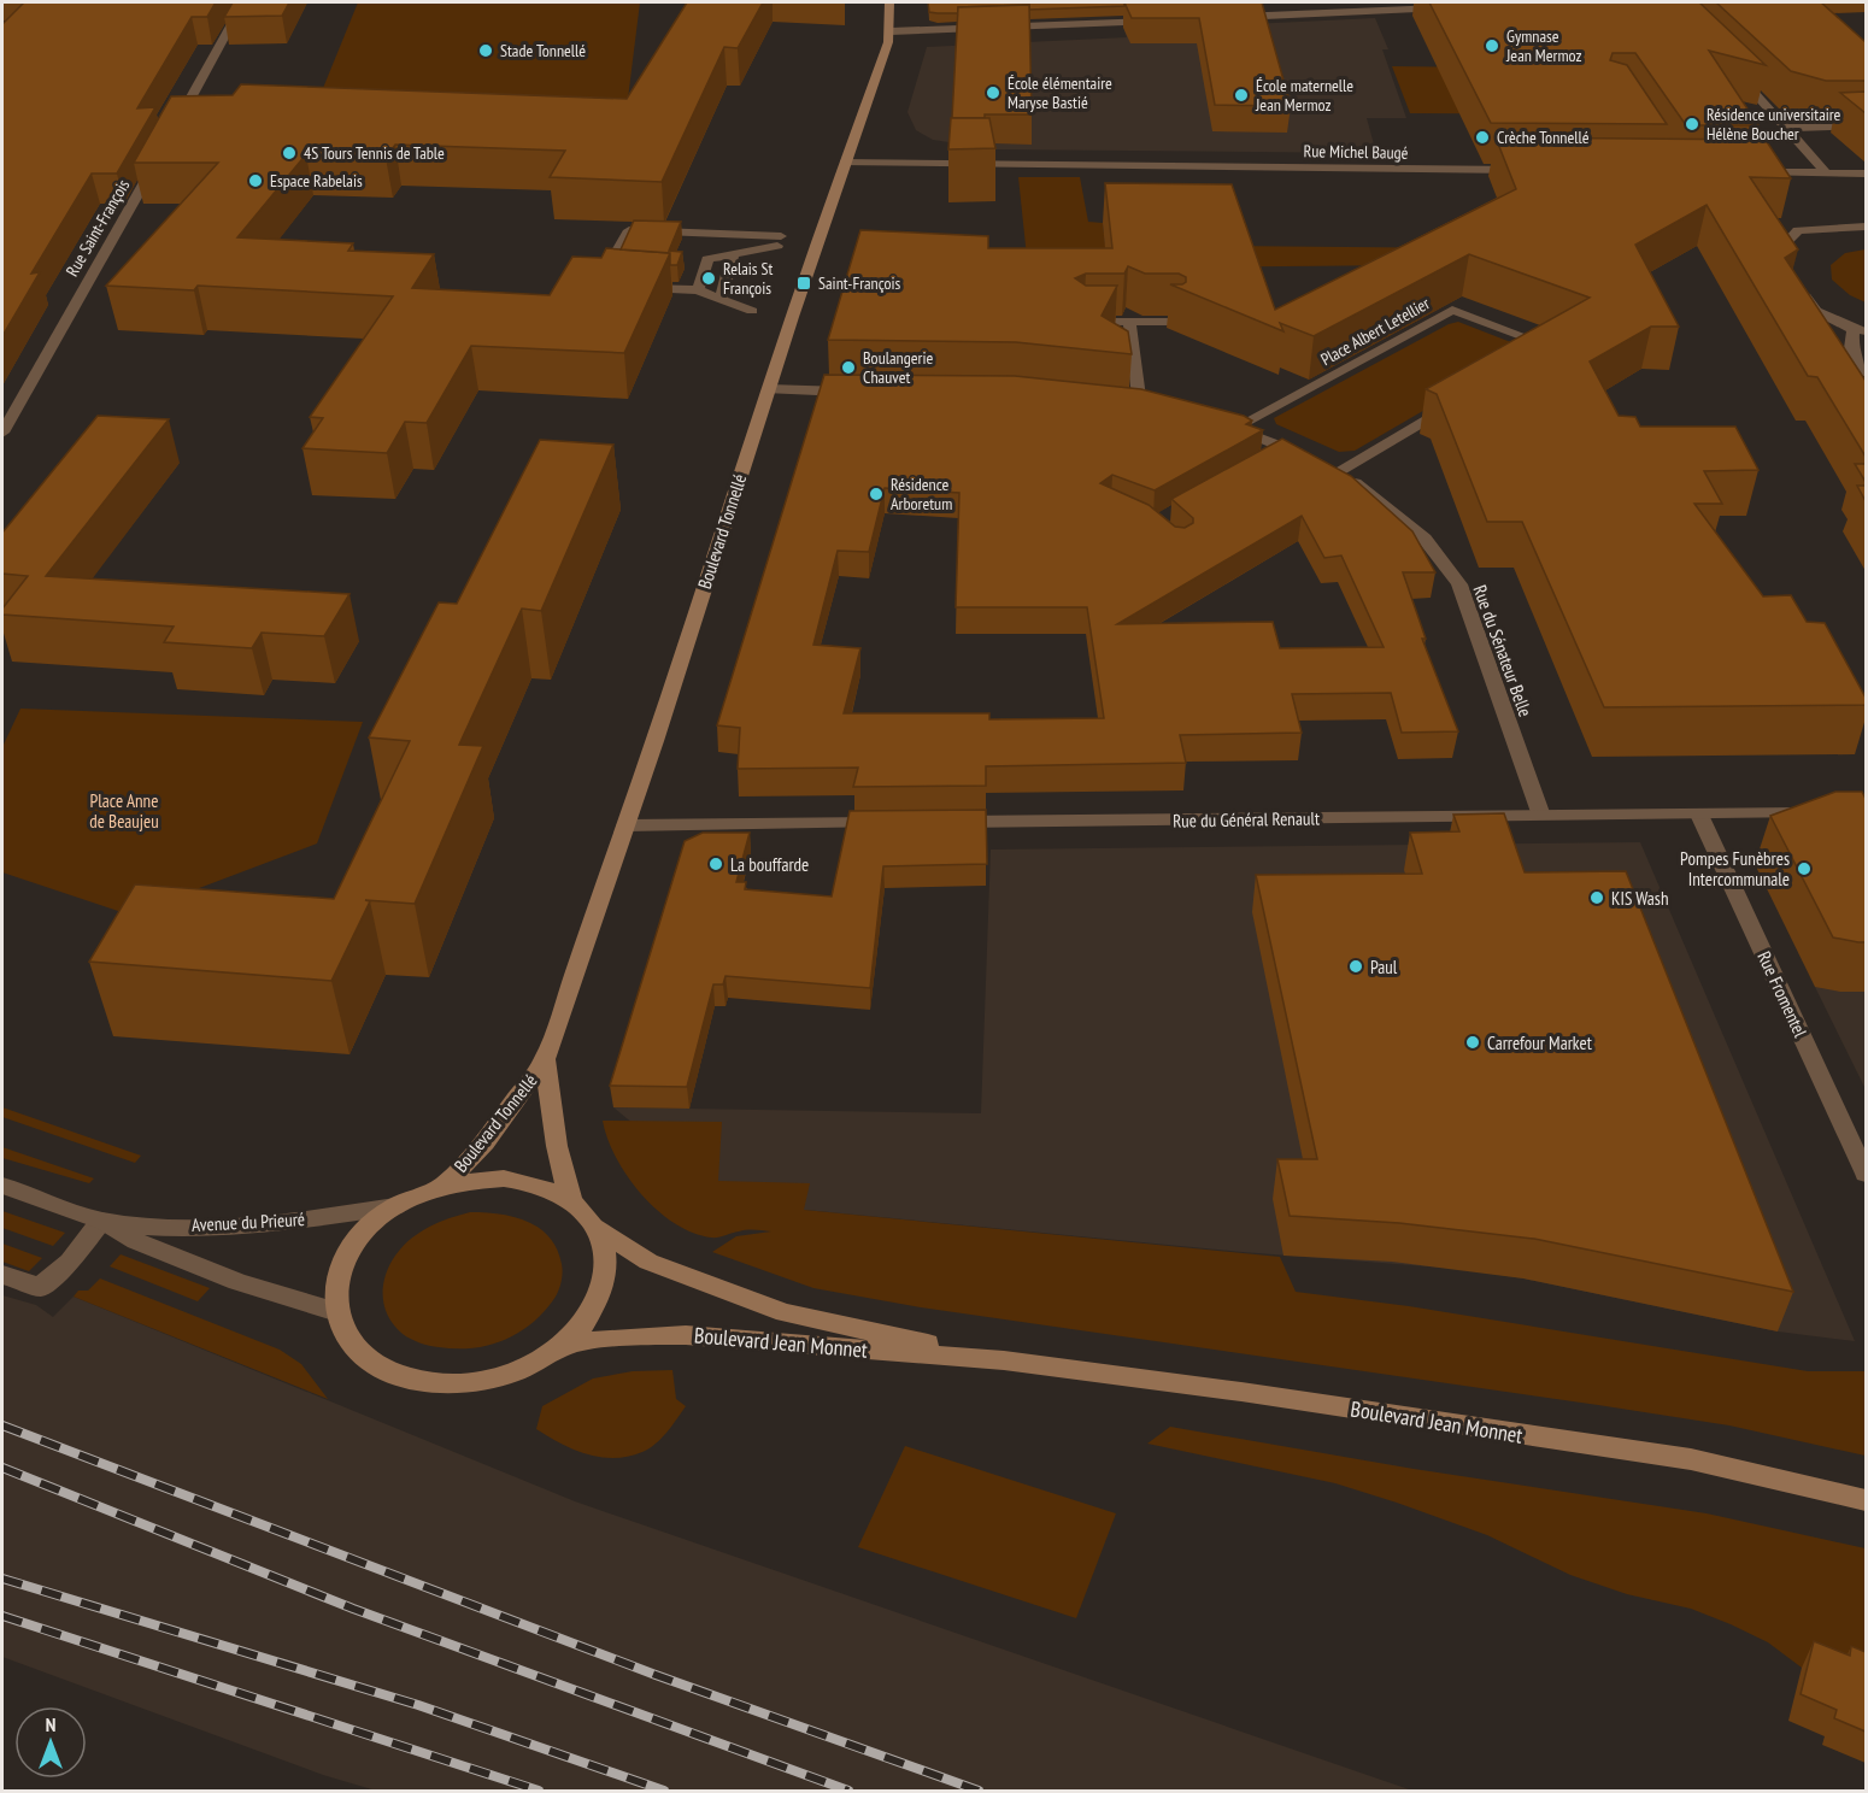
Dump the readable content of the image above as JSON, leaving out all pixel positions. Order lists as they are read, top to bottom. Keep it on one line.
{"streets":{"main road":["Boulevard Tonnellé","Boulevard Jean Monnet"],"street":["Rue Michel Baugé","Rue Saint-François","Place Albert Letellier","Rue du Sénateur Belle","Rue du Général Renault","Rue Fromentel","Avenue du Prieuré"]},"crossings":[["Rue Michel Baugé","Boulevard Tonnellé"],["Place Albert Letellier","Rue du Sénateur Belle"],["Boulevard Tonnellé","Avenue du Prieuré"],["Boulevard Tonnellé","Boulevard Jean Monnet"],["Rue du Sénateur Belle","Rue du Général Renault"],["Rue du Général Renault","Rue Fromentel"],["Avenue du Prieuré","Boulevard Jean Monnet"]],"parks":["Place Anne de Beaujeu"],"places":{"other":["Gymnase Jean Mermoz","Stade Tonnellé","École élémentaire Maryse Bastié","École maternelle Jean Mermoz","Résidence universitaire Hélène Boucher","Crèche Tonnellé","4S Tours Tennis de Table","Espace Rabelais","Relais St François","Boulangerie Chauvet","Résidence Arboretum","La bouffarde","Pompes Funèbres Intercommunale","KIS Wash","Paul","Carrefour Market"],"transit":["Saint-François"]},"north":"top"}
